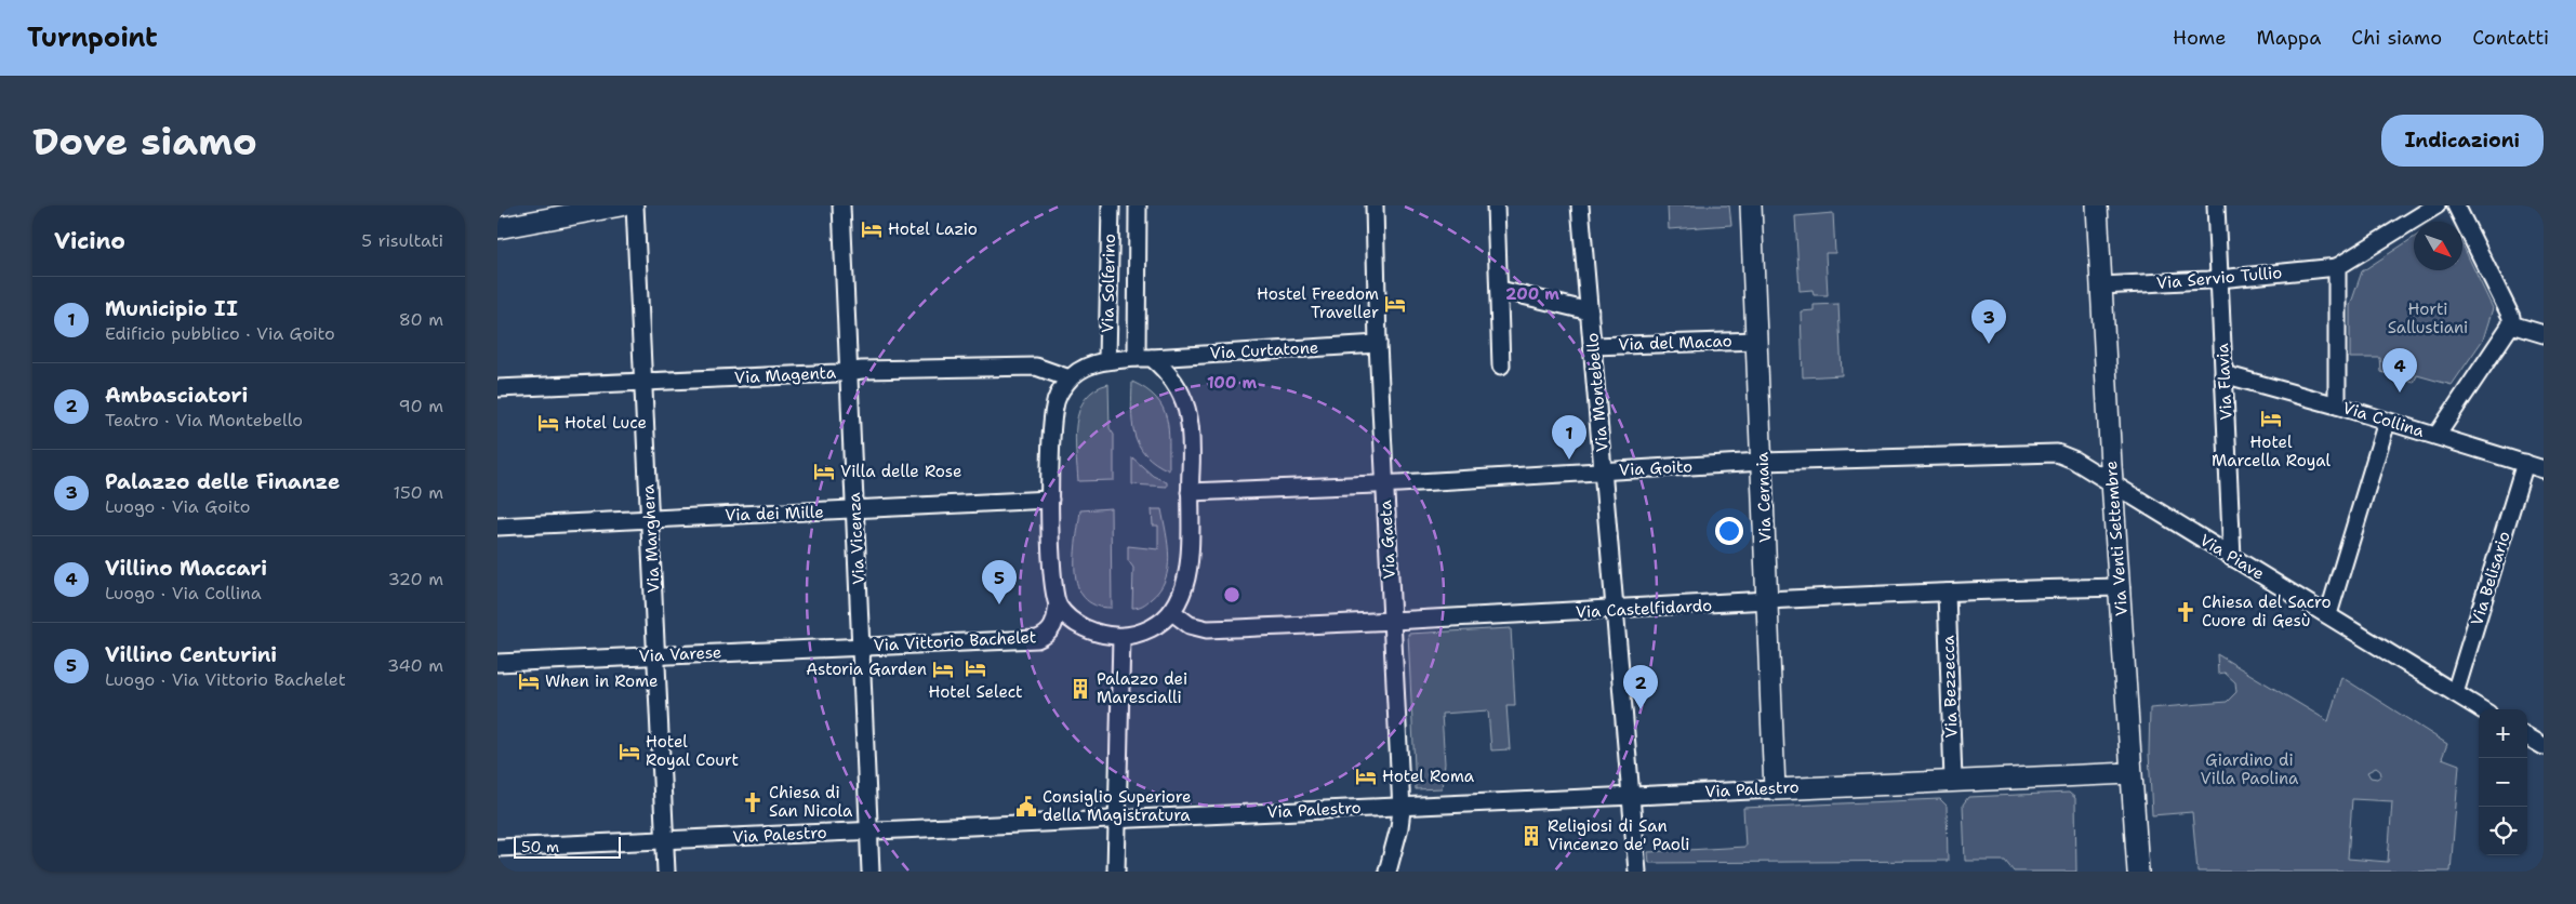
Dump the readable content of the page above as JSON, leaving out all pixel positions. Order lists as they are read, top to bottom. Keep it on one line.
{"streets":{"main road":["Via Cernaia","Via Venti Settembre","Via Palestro"],"street":["Via Servio Tullio","Via Solferino","Via del Macao","Via Curtatone","Via Magenta","Via Flavia","Via Montebello","Via Collina","Via Goito","Via dei Mille","Via Marghera","Via Vicenza","Via Gaeta","Via Piave","Via Belisario","Via Castelfidardo","Via Vittorio Bachelet","Via Varese","Via Bezzecca"]},"crossings":[["Via Servio Tullio","Via Flavia"],["Via Servio Tullio","Via Venti Settembre"],["Via Solferino","Via Curtatone"],["Via del Macao","Via Montebello"],["Via del Macao","Via Cernaia"],["Via Curtatone","Via Magenta"],["Via Curtatone","Via Gaeta"],["Via Magenta","Via Marghera"],["Via Magenta","Via Vicenza"],["Via Flavia","Via Collina"],["Via Flavia","Via Piave"],["Via Montebello","Via Goito"],["Via Montebello","Via Castelfidardo"],["Via Montebello","Via Palestro"],["Via Collina","Via Belisario"],["Via Goito","Via Cernaia"],["Via Goito","Via Venti Settembre"],["Via Goito","Via Gaeta"],["Via Goito","Via Piave"],["Via Cernaia","Via Castelfidardo"],["Via Cernaia","Via Palestro"],["Via dei Mille","Via Marghera"],["Via dei Mille","Via Vicenza"],["Via Marghera","Via Varese"],["Via Marghera","Via Palestro"],["Via Vicenza","Via Vittorio Bachelet"],["Via Vicenza","Via Varese"],["Via Vicenza","Via Palestro"],["Via Venti Settembre","Via Piave"],["Via Venti Settembre","Via Castelfidardo"],["Via Venti Settembre","Via Palestro"],["Via Gaeta","Via Castelfidardo"],["Via Gaeta","Via Palestro"],["Via Piave","Via Belisario"],["Via Castelfidardo","Via Bezzecca"],["Via Vittorio Bachelet","Via Varese"],["Via Bezzecca","Via Palestro"]],"parks":["Horti Sallustiani","Giardino di Villa Paolina"],"places":{"hotel":["Hotel Lazio","Hostel Freedom Traveller","Hotel Marcella Royal","Hotel Luce","Villa delle Rose","Hotel Select","Astoria Garden","When in Rome","Hotel Royal Court","Hotel Roma"],"church":["Chiesa del Sacro Cuore di Gesù","Chiesa di San Nicola"],"building":["Palazzo dei Marescialli","Religiosi di San Vincenzo de' Paoli"],"public building":["Consiglio Superiore della Magistratura"]},"scale_bar":"50 m","north":"bottom right","page":{"header":"Turnpoint","nav":["Home","Mappa","Chi siamo","Contatti"],"buttons":"Indicazioni","title":"Dove siamo","heading":["Vicino","5 risultati"],"list":[{"mark":"1","name":"Municipio II","note":"Edificio pubblico · Via Goito","value":"80 m"},{"mark":"2","name":"Ambasciatori","note":"Teatro · Via Montebello","value":"90 m"},{"mark":"3","name":"Palazzo delle Finanze","note":"Luogo · Via Goito","value":"150 m"},{"mark":"4","name":"Villino Maccari","note":"Luogo · Via Collina","value":"320 m"},{"mark":"5","name":"Villino Centurini","note":"Luogo · Via Vittorio Bachelet","value":"340 m"}],"pins":["3","4","1","5","2"],"map_buttons":["+","−"],"scale":"50 m"},"rings":["200 m","100 m"]}
